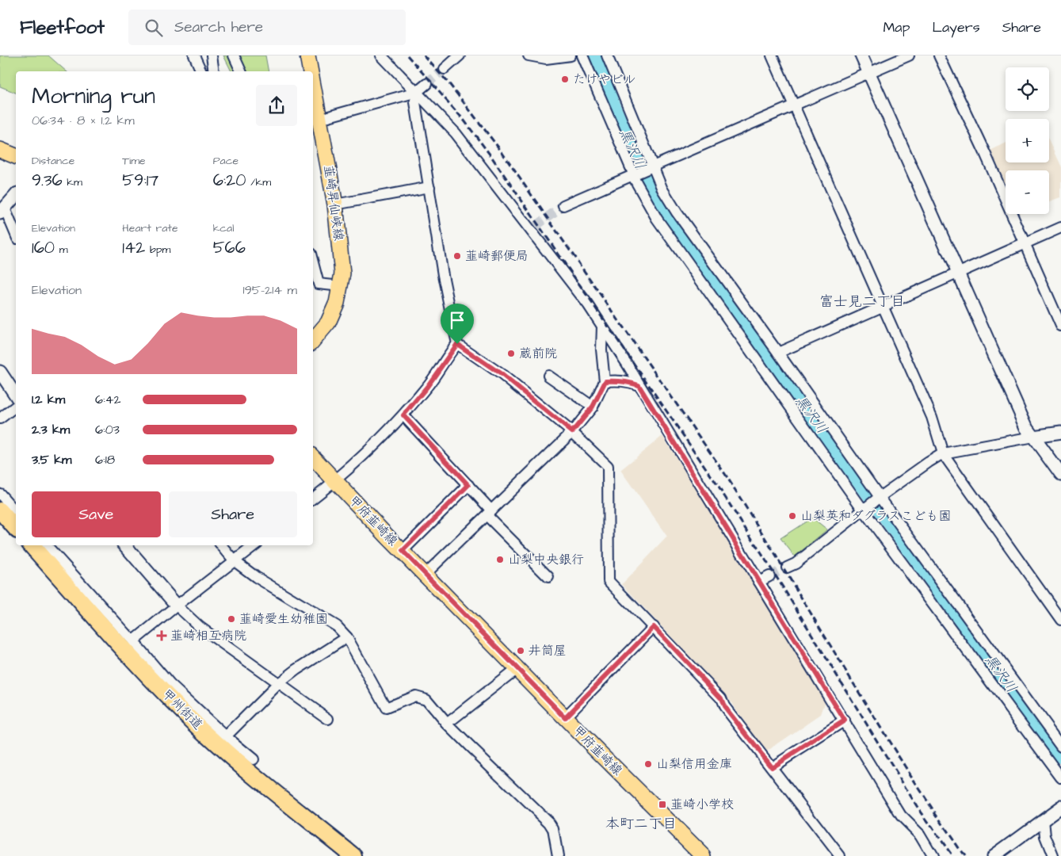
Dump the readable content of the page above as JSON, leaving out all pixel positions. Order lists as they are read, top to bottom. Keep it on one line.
{"streets":{"highway":["甲州街道"],"main road":["韮崎昇仙峡線","甲府韮崎線"]},"districts":["富士見二丁目","本町二丁目"],"water":["黒沢川"],"places":{"other":["たけやビル","韮崎郵便局","蔵前院","山梨英和ダグラスこども園","山梨中央銀行","韮崎愛生幼稚園","井筒屋","山梨信用金庫"],"health":["韮崎相互病院"],"transit":["韮崎小学校"]},"page":{"header":"Fleetfoot","search":"Search here","nav":["Map","Layers","Share"],"map_buttons":["+","−"],"heading":["Morning run","06:34 · 8 × 1.2 km"],"stats":[["Distance","9.36 km"],["Time","59:17"],["Pace","6:20 /km"],["Elevation","160 m"],["Heart rate","142 bpm"],["kcal","566"]],"chart":["Elevation","195–214 m"],"list":[{"name":"1.2 km","note":"6:42"},{"name":"2.3 km","note":"6:03"},{"name":"3.5 km","note":"6:18"}],"buttons":["Save","Share"]}}
